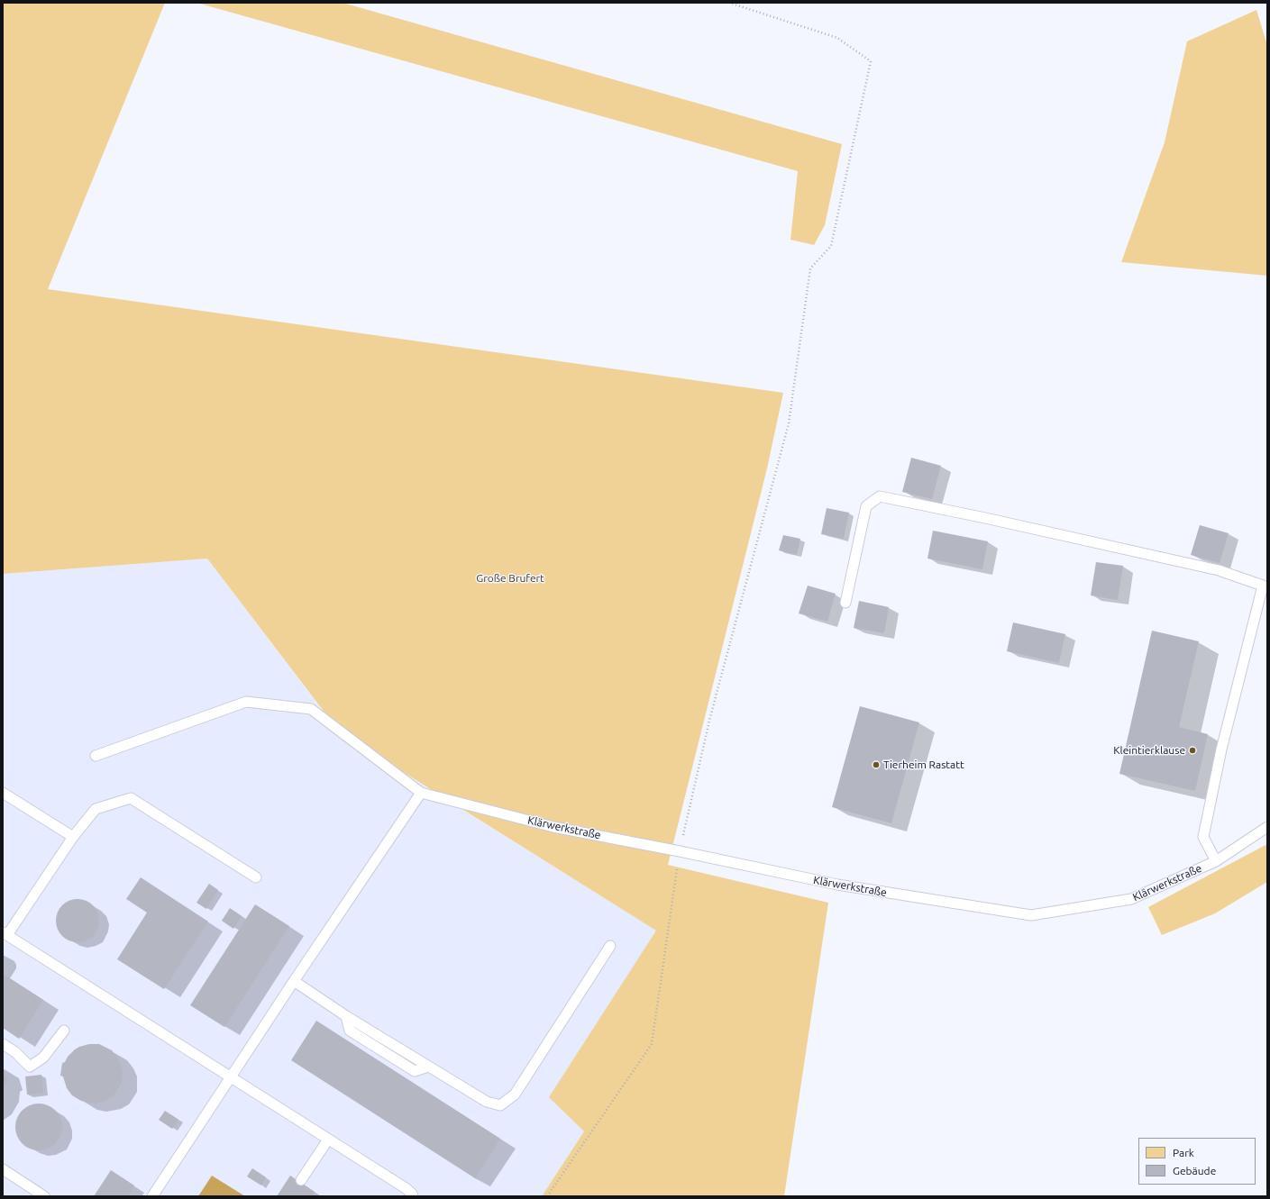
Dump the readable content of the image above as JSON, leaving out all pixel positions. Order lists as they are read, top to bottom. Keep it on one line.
{"streets":{"lane":["Klärwerkstraße"]},"parks":["Große Brufert"],"places":["Kleintierklause","Tierheim Rastatt"],"legend":["Park","Gebäude"]}
